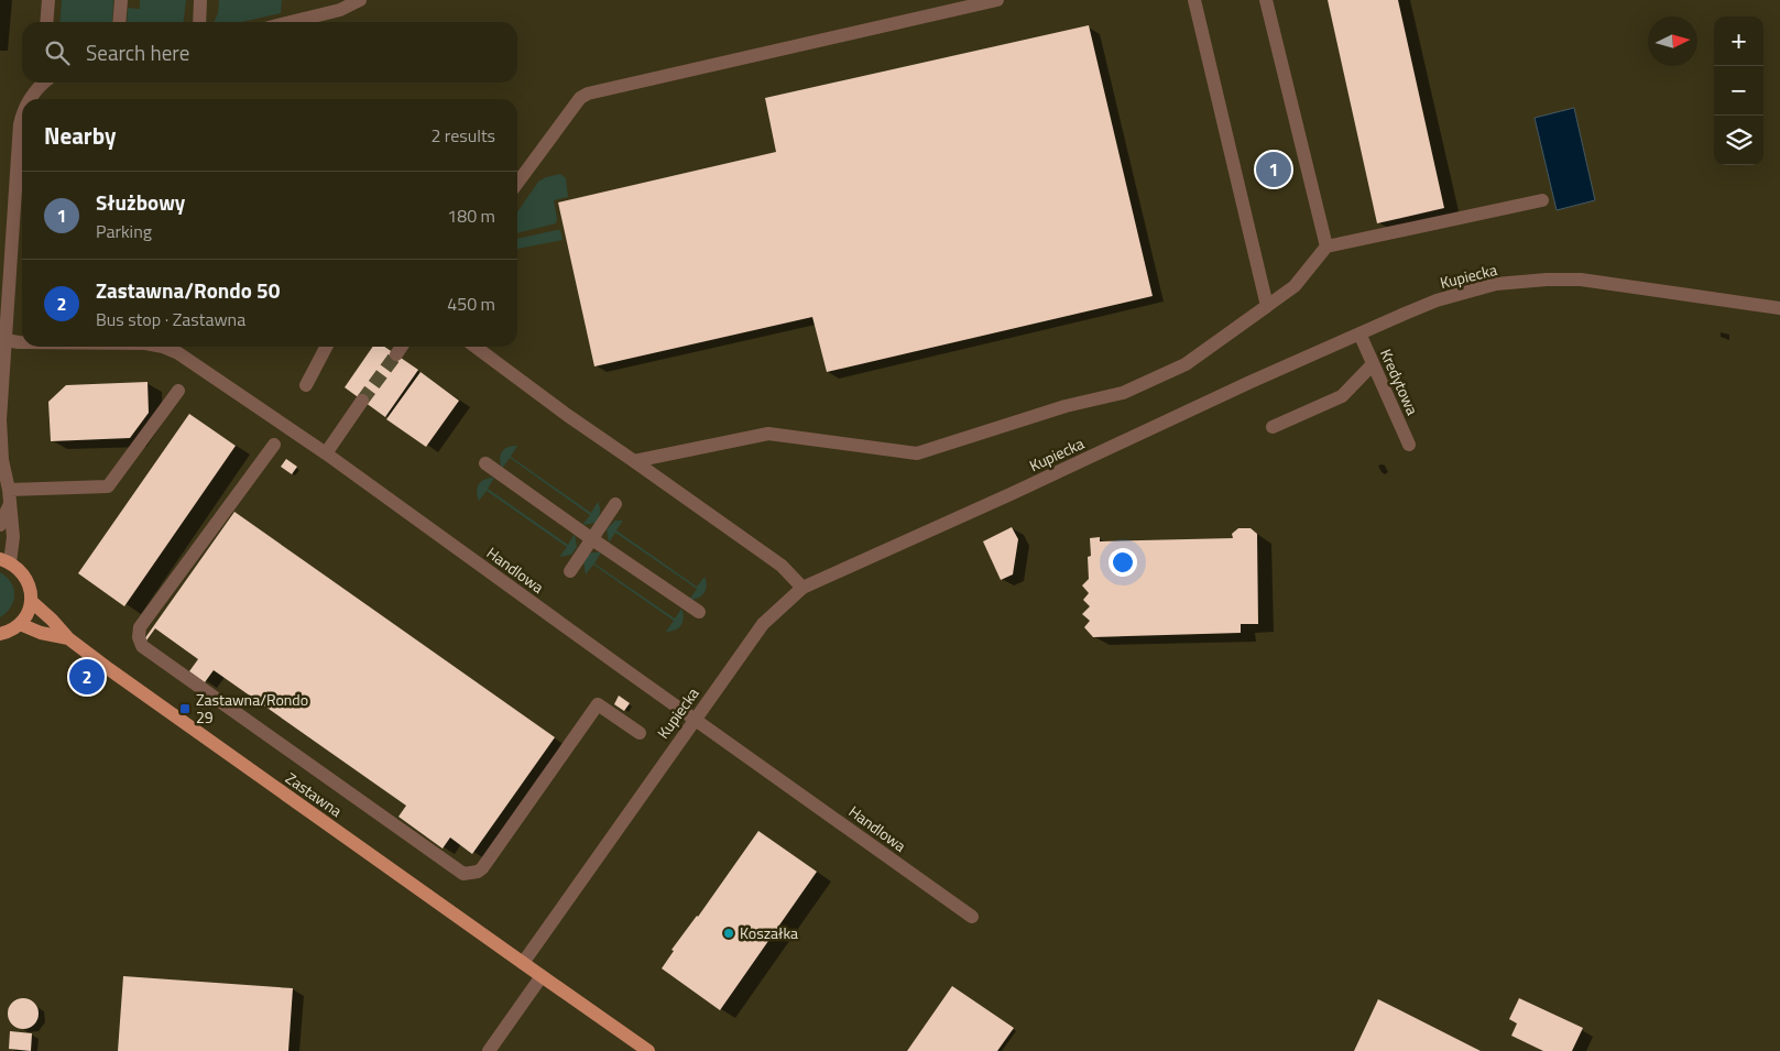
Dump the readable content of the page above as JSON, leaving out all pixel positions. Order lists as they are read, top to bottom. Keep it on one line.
{"streets":{"main road":["Zastawna"],"street":["Kupiecka","Kredytowa","Handlowa"]},"crossings":[["Kupiecka","Kredytowa"],["Kupiecka","Handlowa"],["Kupiecka","Zastawna"]],"places":{"transit":["Zastawna/Rondo 29"],"other":["Koszałka"]},"north":"right","page":{"map_buttons":["+","−"],"search":"Search here","heading":["Nearby","2 results"],"pins":["1","2"],"list":[{"mark":"1","name":"Służbowy","note":"Parking","value":"180 m"},{"mark":"2","name":"Zastawna/Rondo 50","note":"Bus stop · Zastawna","value":"450 m"}]}}
